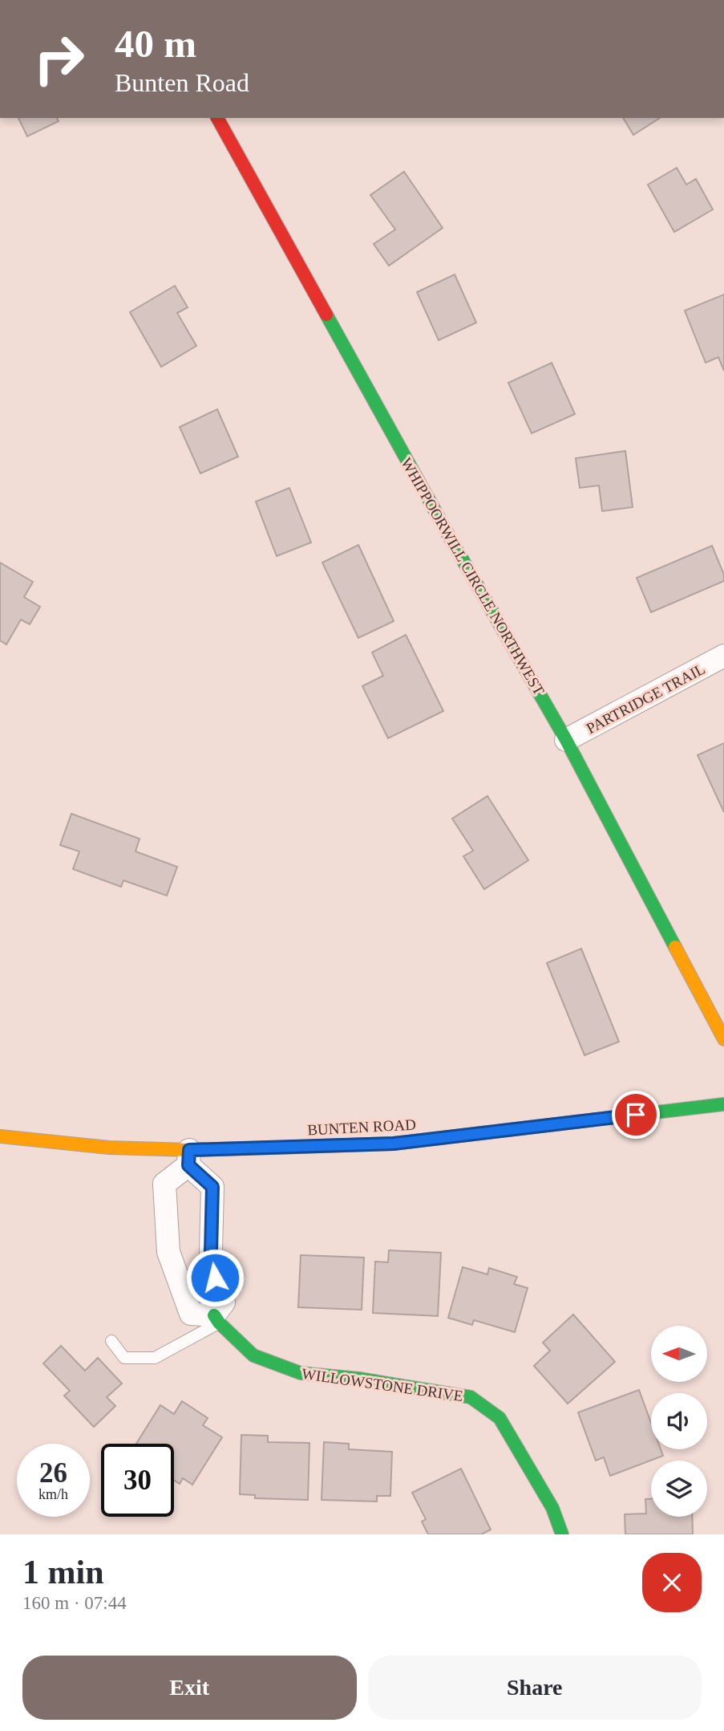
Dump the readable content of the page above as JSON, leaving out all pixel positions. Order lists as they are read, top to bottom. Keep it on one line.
{"streets":{"street":["WHIPPOORWILL CIRCLE NORTHWEST","PARTRIDGE TRAIL","BUNTEN ROAD","WILLOWSTONE DRIVE"]},"crossings":[["WHIPPOORWILL CIRCLE NORTHWEST","PARTRIDGE TRAIL"],["BUNTEN ROAD","WILLOWSTONE DRIVE"]],"north":"left","page":{"turn":["40 m","Bunten Road"],"speed":"26 km/h","limit":"30","heading":["1 min","160 m · 07:44"],"buttons":["Exit","Share"]}}
